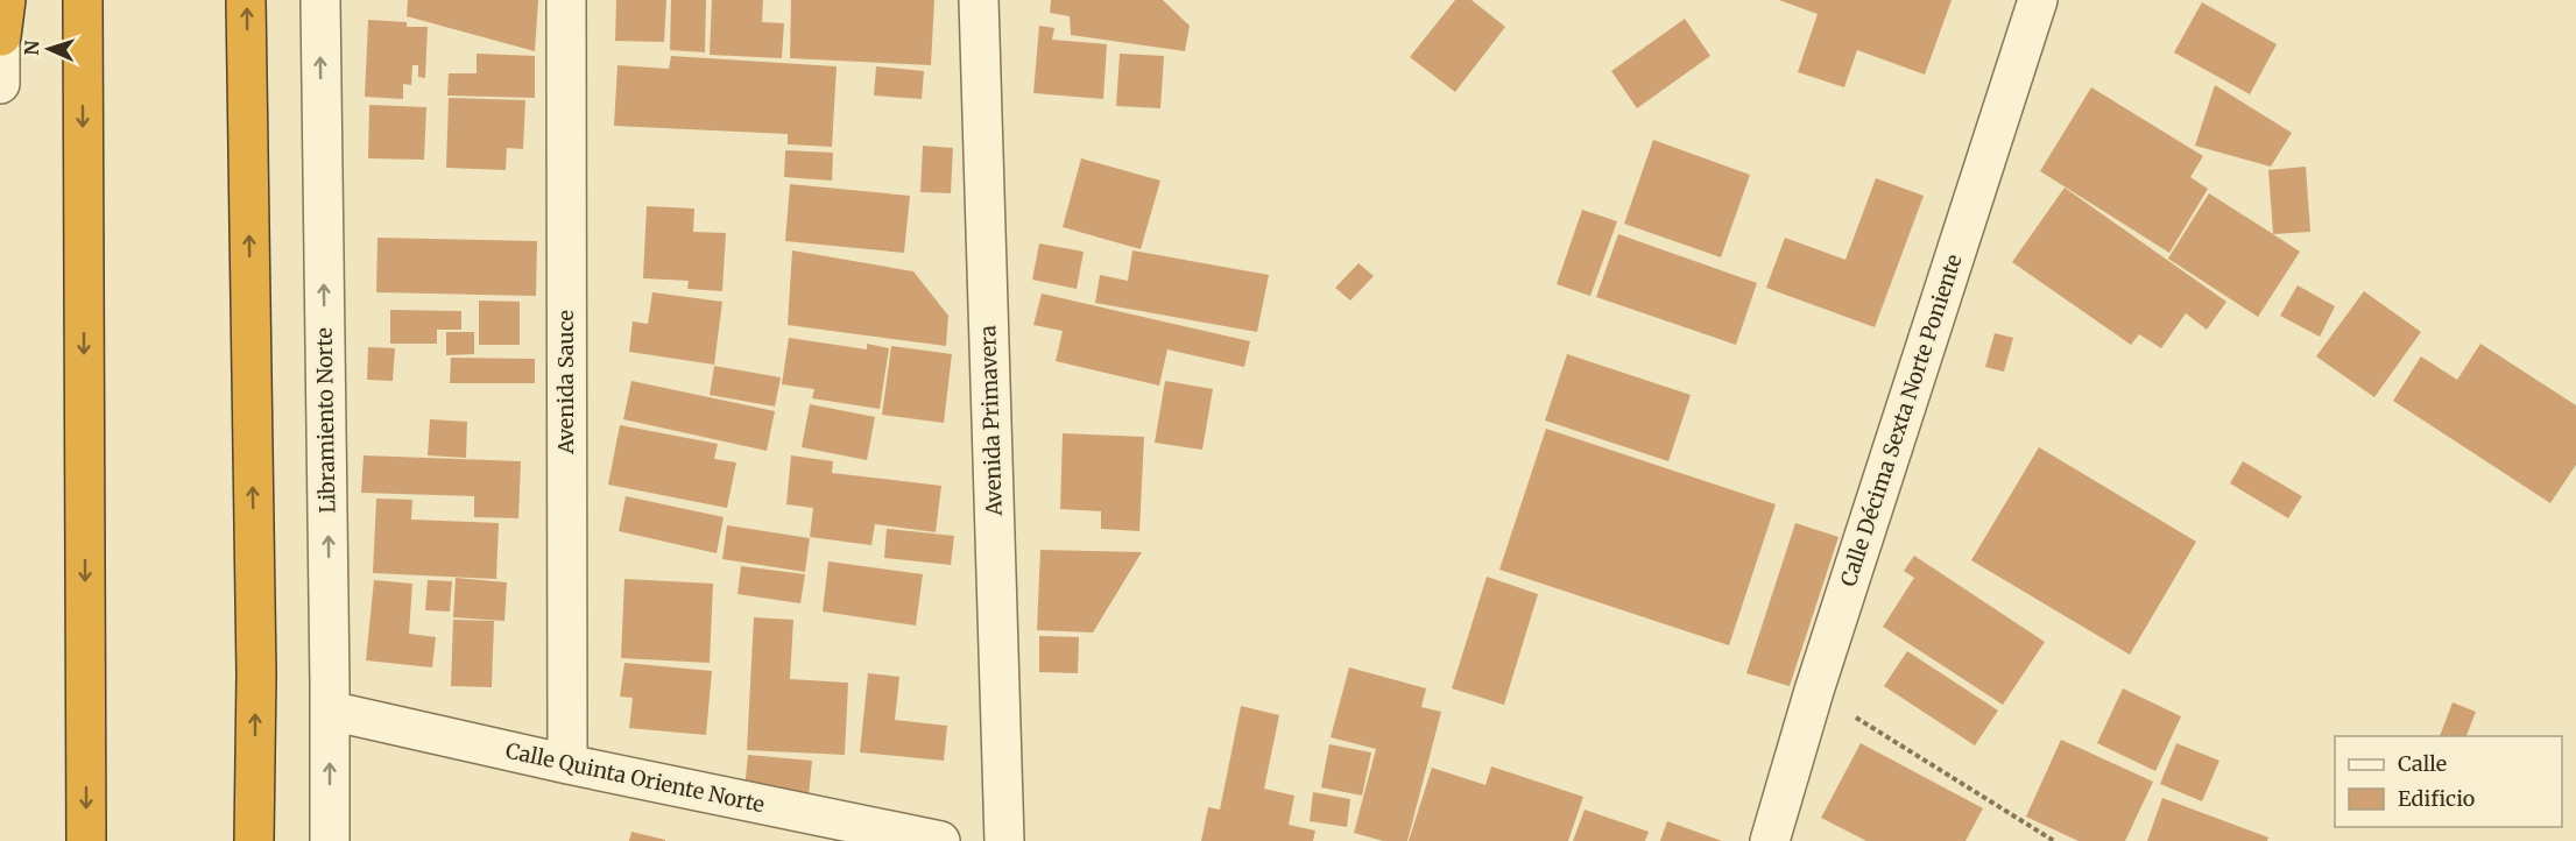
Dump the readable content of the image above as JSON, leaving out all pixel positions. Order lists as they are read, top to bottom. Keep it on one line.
{"streets":{"street":["Avenida Sauce","Libramiento Norte","Avenida Primavera","Calle Décima Sexta Norte Poniente","Calle Quinta Oriente Norte"]},"crossings":[["Avenida Sauce","Calle Quinta Oriente Norte"],["Libramiento Norte","Calle Quinta Oriente Norte"]],"one_way":["Libramiento Norte"],"legend":["Calle","Edificio"],"north":"left"}
